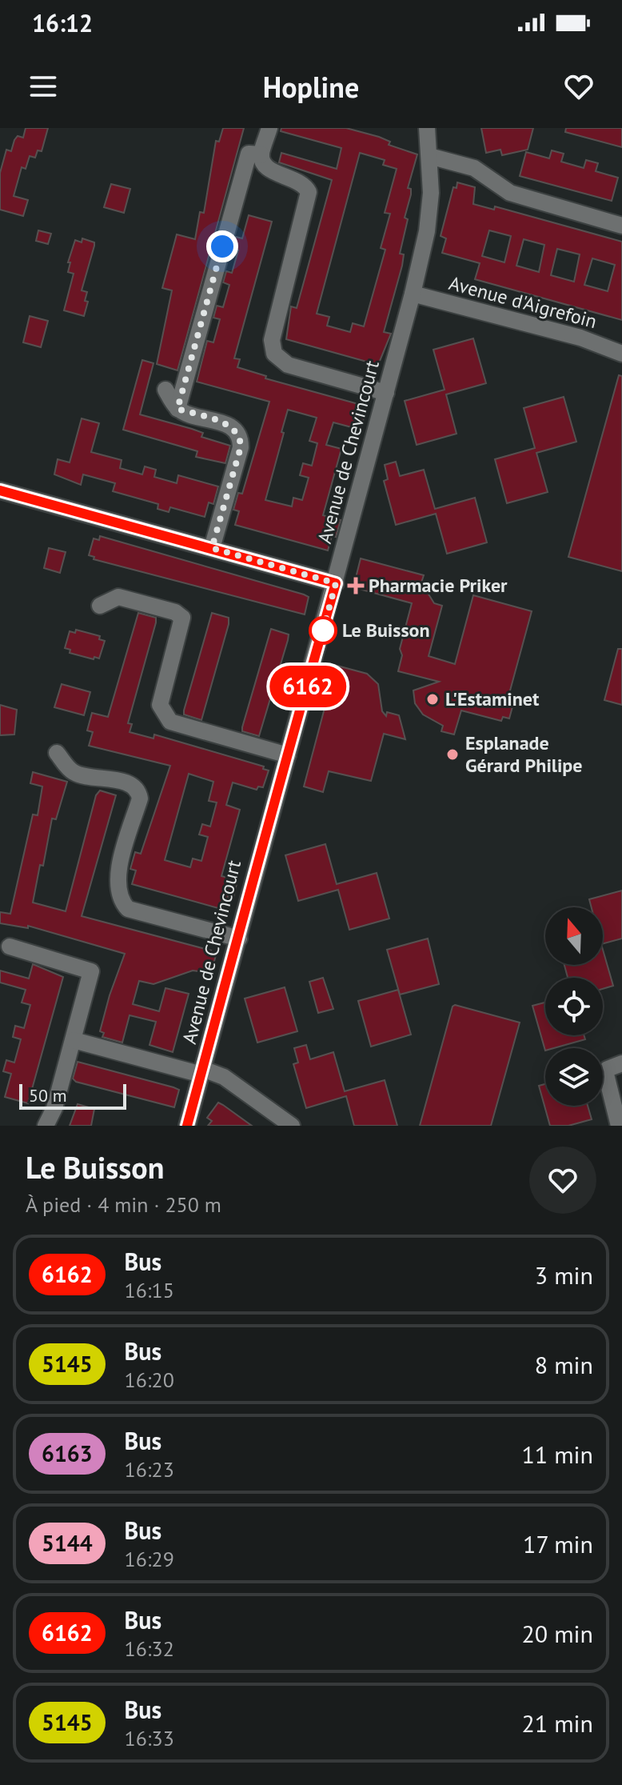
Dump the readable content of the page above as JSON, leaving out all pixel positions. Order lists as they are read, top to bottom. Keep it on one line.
{"streets":{"street":["Avenue d'Aigrefoin","Avenue de Chevincourt"]},"crossings":[["Avenue d'Aigrefoin","Avenue de Chevincourt"]],"places":{"health":["Pharmacie Priker"],"other":["Le Buisson","L'Estaminet","Esplanade Gérard Philipe"]},"lines":["bus line 6162"],"scale_bar":"50 m","north":"top","page":{"status":"16:12","header":"Hopline","on_map":"6162","scale":"50 m","heading":["Le Buisson","À pied · 4 min · 250 m"],"list":[{"mark":"6162","name":"Bus","note":"16:15","value":"3 min"},{"mark":"5145","name":"Bus","note":"16:20","value":"8 min"},{"mark":"6163","name":"Bus","note":"16:23","value":"11 min"},{"mark":"5144","name":"Bus","note":"16:29","value":"17 min"},{"mark":"6162","name":"Bus","note":"16:32","value":"20 min"},{"mark":"5145","name":"Bus","note":"16:33","value":"21 min"}]}}
